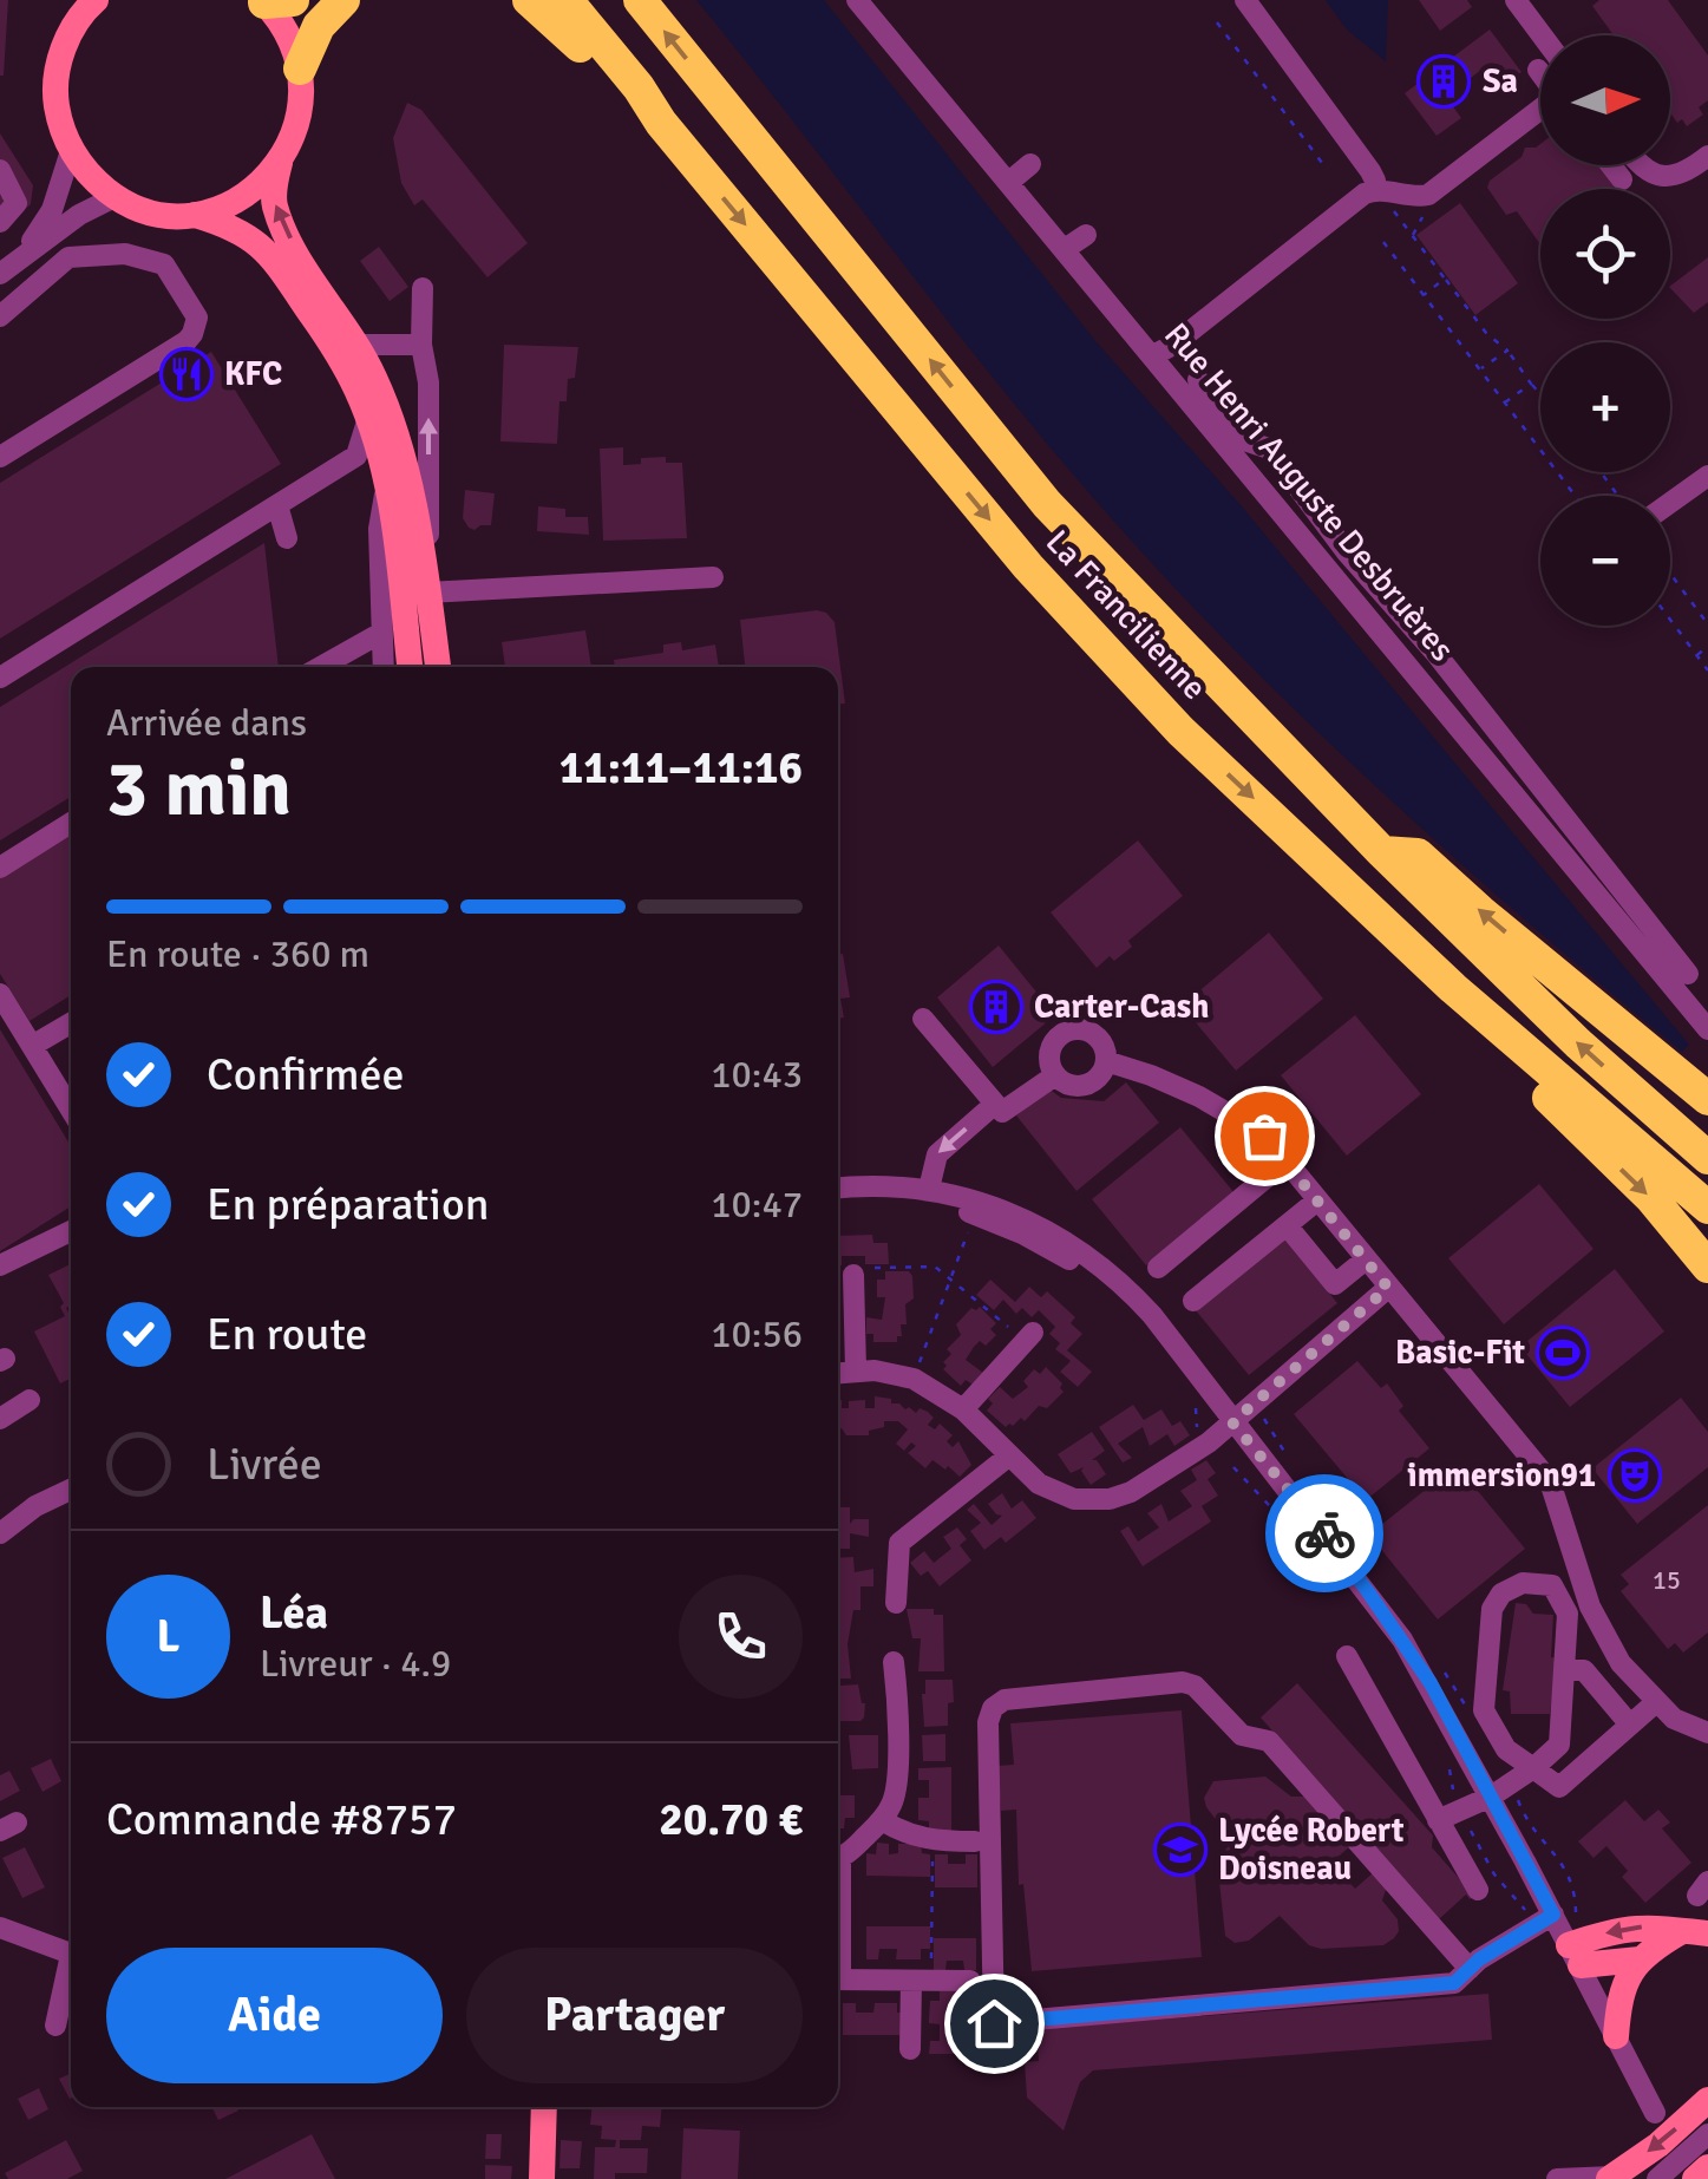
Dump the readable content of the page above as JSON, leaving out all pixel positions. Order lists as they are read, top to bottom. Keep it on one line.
{"streets":{"highway":["La Francilienne"],"street":["Rue Henri Auguste Desbruères"]},"places":{"building":["Sa","Carter-Cash"],"restaurant":["KFC"],"sports":["Basic-Fit"],"theatre":["immersion91"],"school or university":["Lycée Robert Doisneau"]},"house_numbers":["15"],"north":"right","page":{"map_buttons":["+","−"],"heading":["3 min","Arrivée dans","11:11–11:16"],"panel":["Léa","Livreur · 4.9","Commande #8757","20.70 €"],"bar":"En route · 360 m","list":[["Confirmée","10:43"],["En préparation","10:47"],["En route","10:56"],"Livrée"],"round":"L","buttons":["Aide","Partager"]}}
